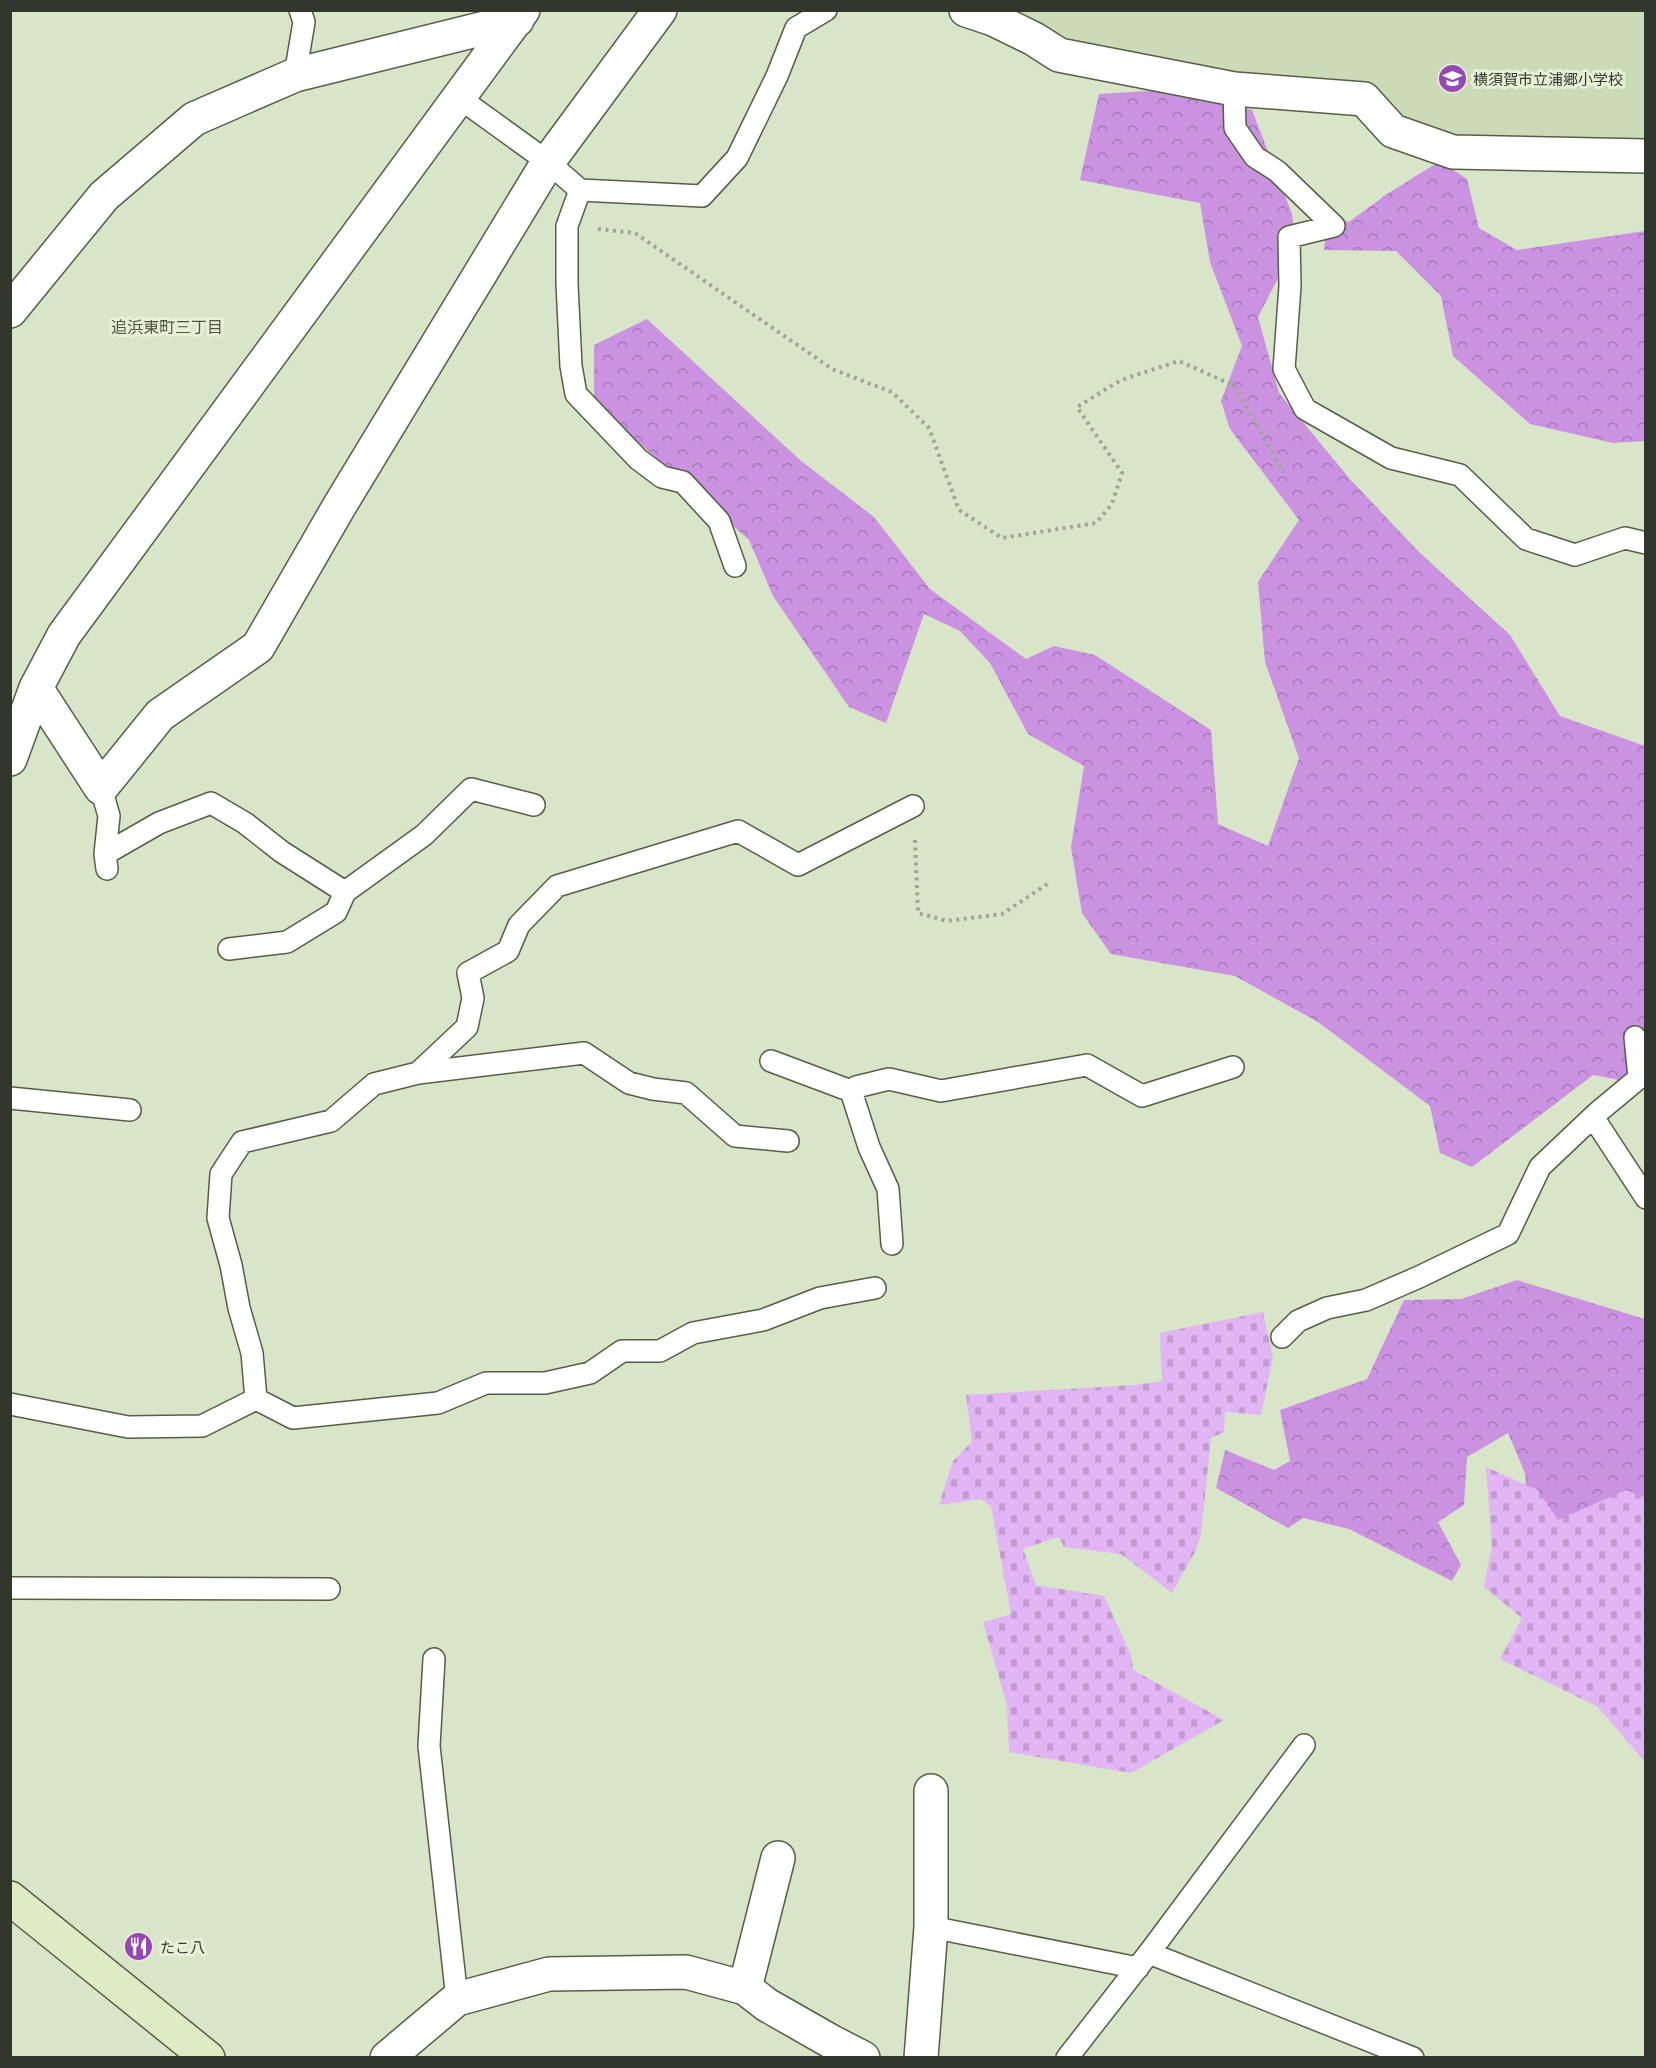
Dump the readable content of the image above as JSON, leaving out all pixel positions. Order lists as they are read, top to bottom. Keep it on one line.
{"districts":["追浜東町三丁目"],"places":{"school or university":["横須賀市立浦郷小学校"],"restaurant":["たこ八"]}}
